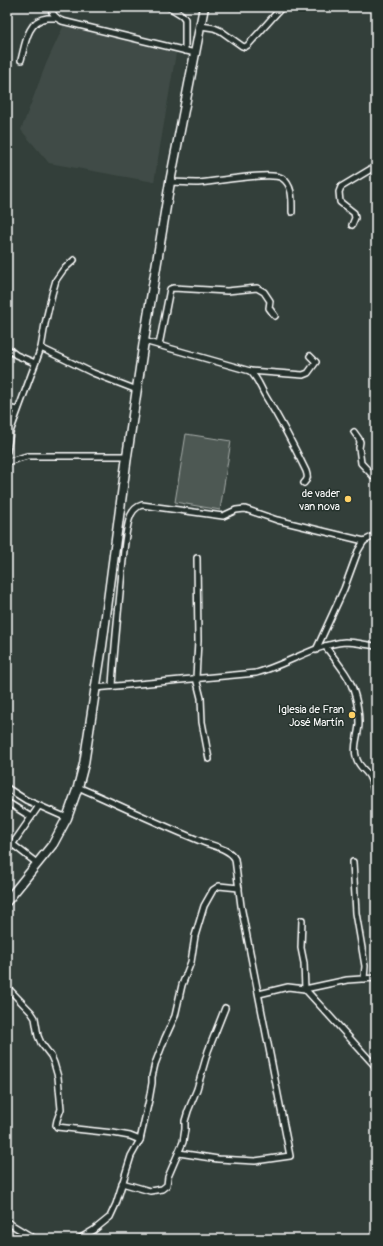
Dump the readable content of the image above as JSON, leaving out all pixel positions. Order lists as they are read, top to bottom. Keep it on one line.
{"places":["de vader van nova","Iglesia de Fran José Martín"]}
